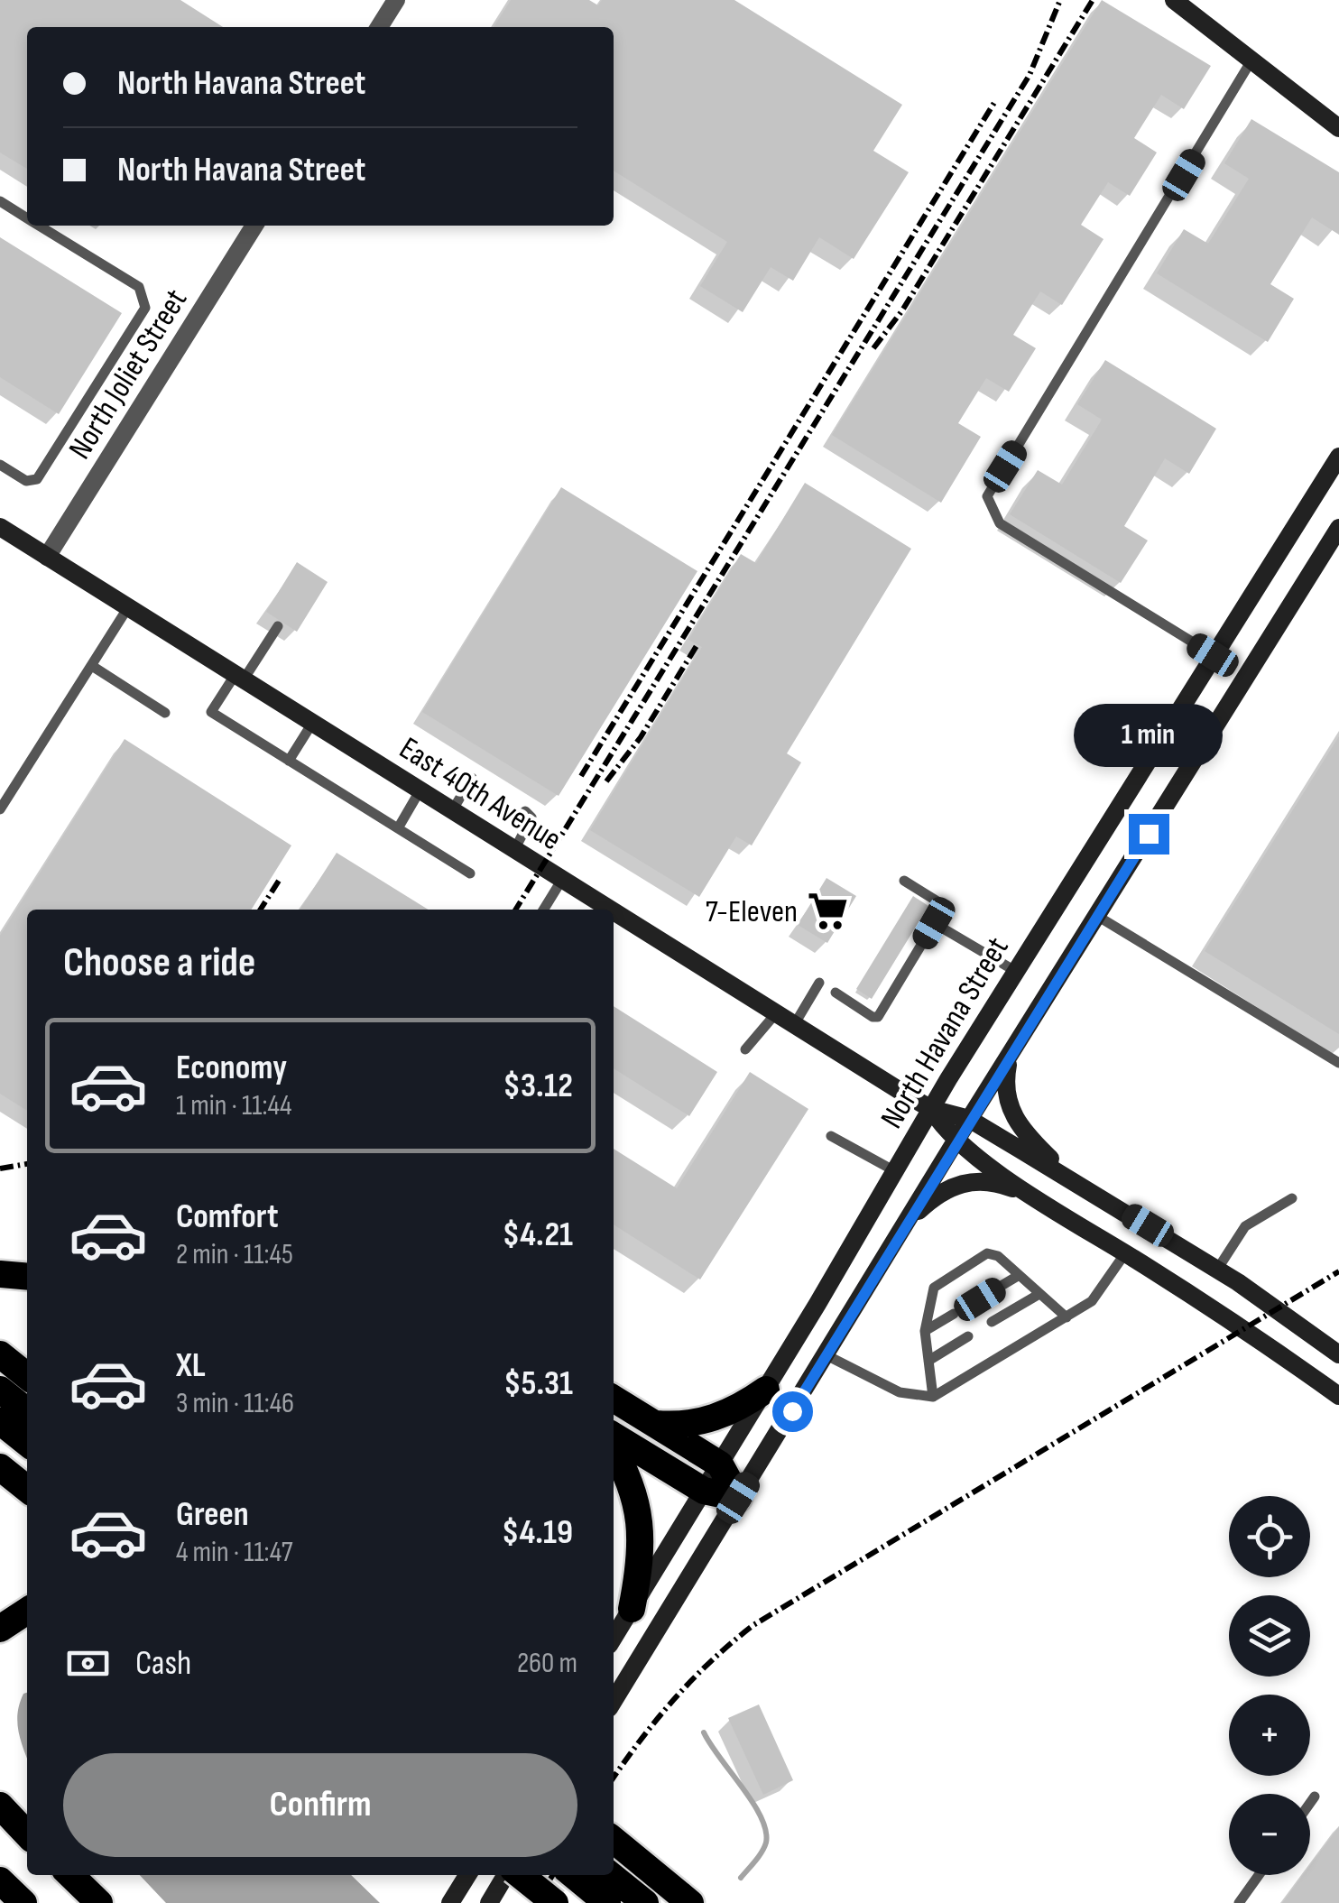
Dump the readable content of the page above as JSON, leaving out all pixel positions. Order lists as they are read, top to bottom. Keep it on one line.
{"streets":{"main road":["East 40th Avenue","North Havana Street"],"street":["North Joliet Street"]},"crossings":[["North Joliet Street","East 40th Avenue"],["East 40th Avenue","North Havana Street"]],"places":{"supermarket":["7-Eleven"]},"page":{"banner":["North Havana Street","North Havana Street"],"bubble":"1 min","heading":"Choose a ride","list":[{"name":"Economy","note":"1 min · 11:44","value":"$3.12"},{"name":"Comfort","note":"2 min · 11:45","value":"$4.21"},{"name":"XL","note":"3 min · 11:46","value":"$5.31"},{"name":"Green","note":"4 min · 11:47","value":"$4.19"}],"map_buttons":["+","−"],"pay":["Cash","260 m"],"buttons":"Confirm"}}
